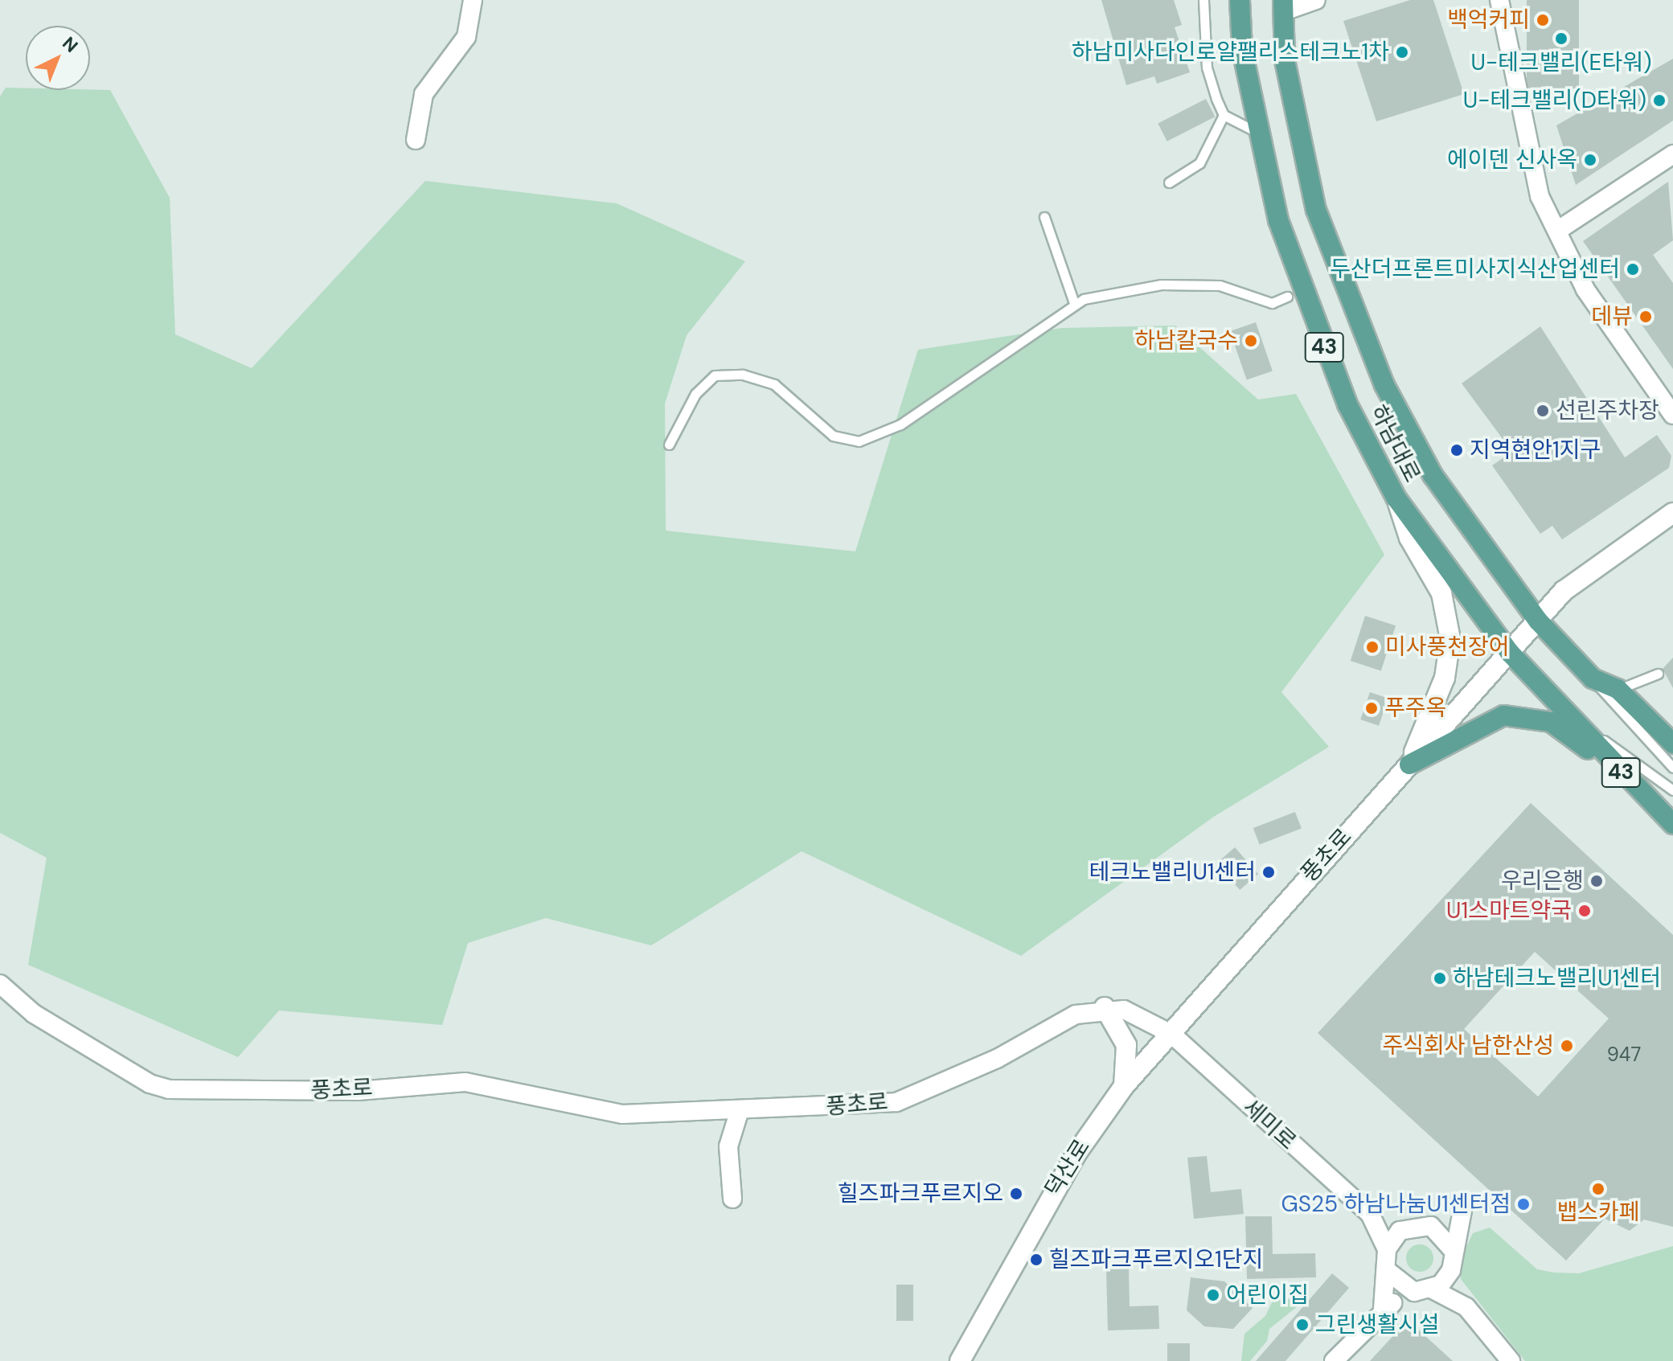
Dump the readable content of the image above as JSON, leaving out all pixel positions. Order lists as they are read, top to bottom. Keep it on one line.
{"streets":{"main road":["43","하남대로","풍초로","덕산로"],"street":["세미로"]},"crossings":[["하남대로","풍초로"],["풍초로","세미로"],["풍초로","덕산로"],["세미로","덕산로"]],"places":["백억커피","U-테크밸리(E타워)","하남미사다인로얄팰리스테크노1차","U-테크밸리(D타워)","에이덴 신사옥","두산더프론트미사지식산업센터","데뷰","하남칼국수","선린주차장","지역현안1지구","미사풍천장어","푸주옥","테크노밸리U1센터","우리은행","U1스마트약국","하남테크노밸리U1센터","주식회사 남한산성","뱁스카페","힐즈파크푸르지오","GS25 하남나눔U1센터점","힐즈파크푸르지오1단지","어린이집","그린생활시설"],"house_numbers":["947"],"north":"top right"}
